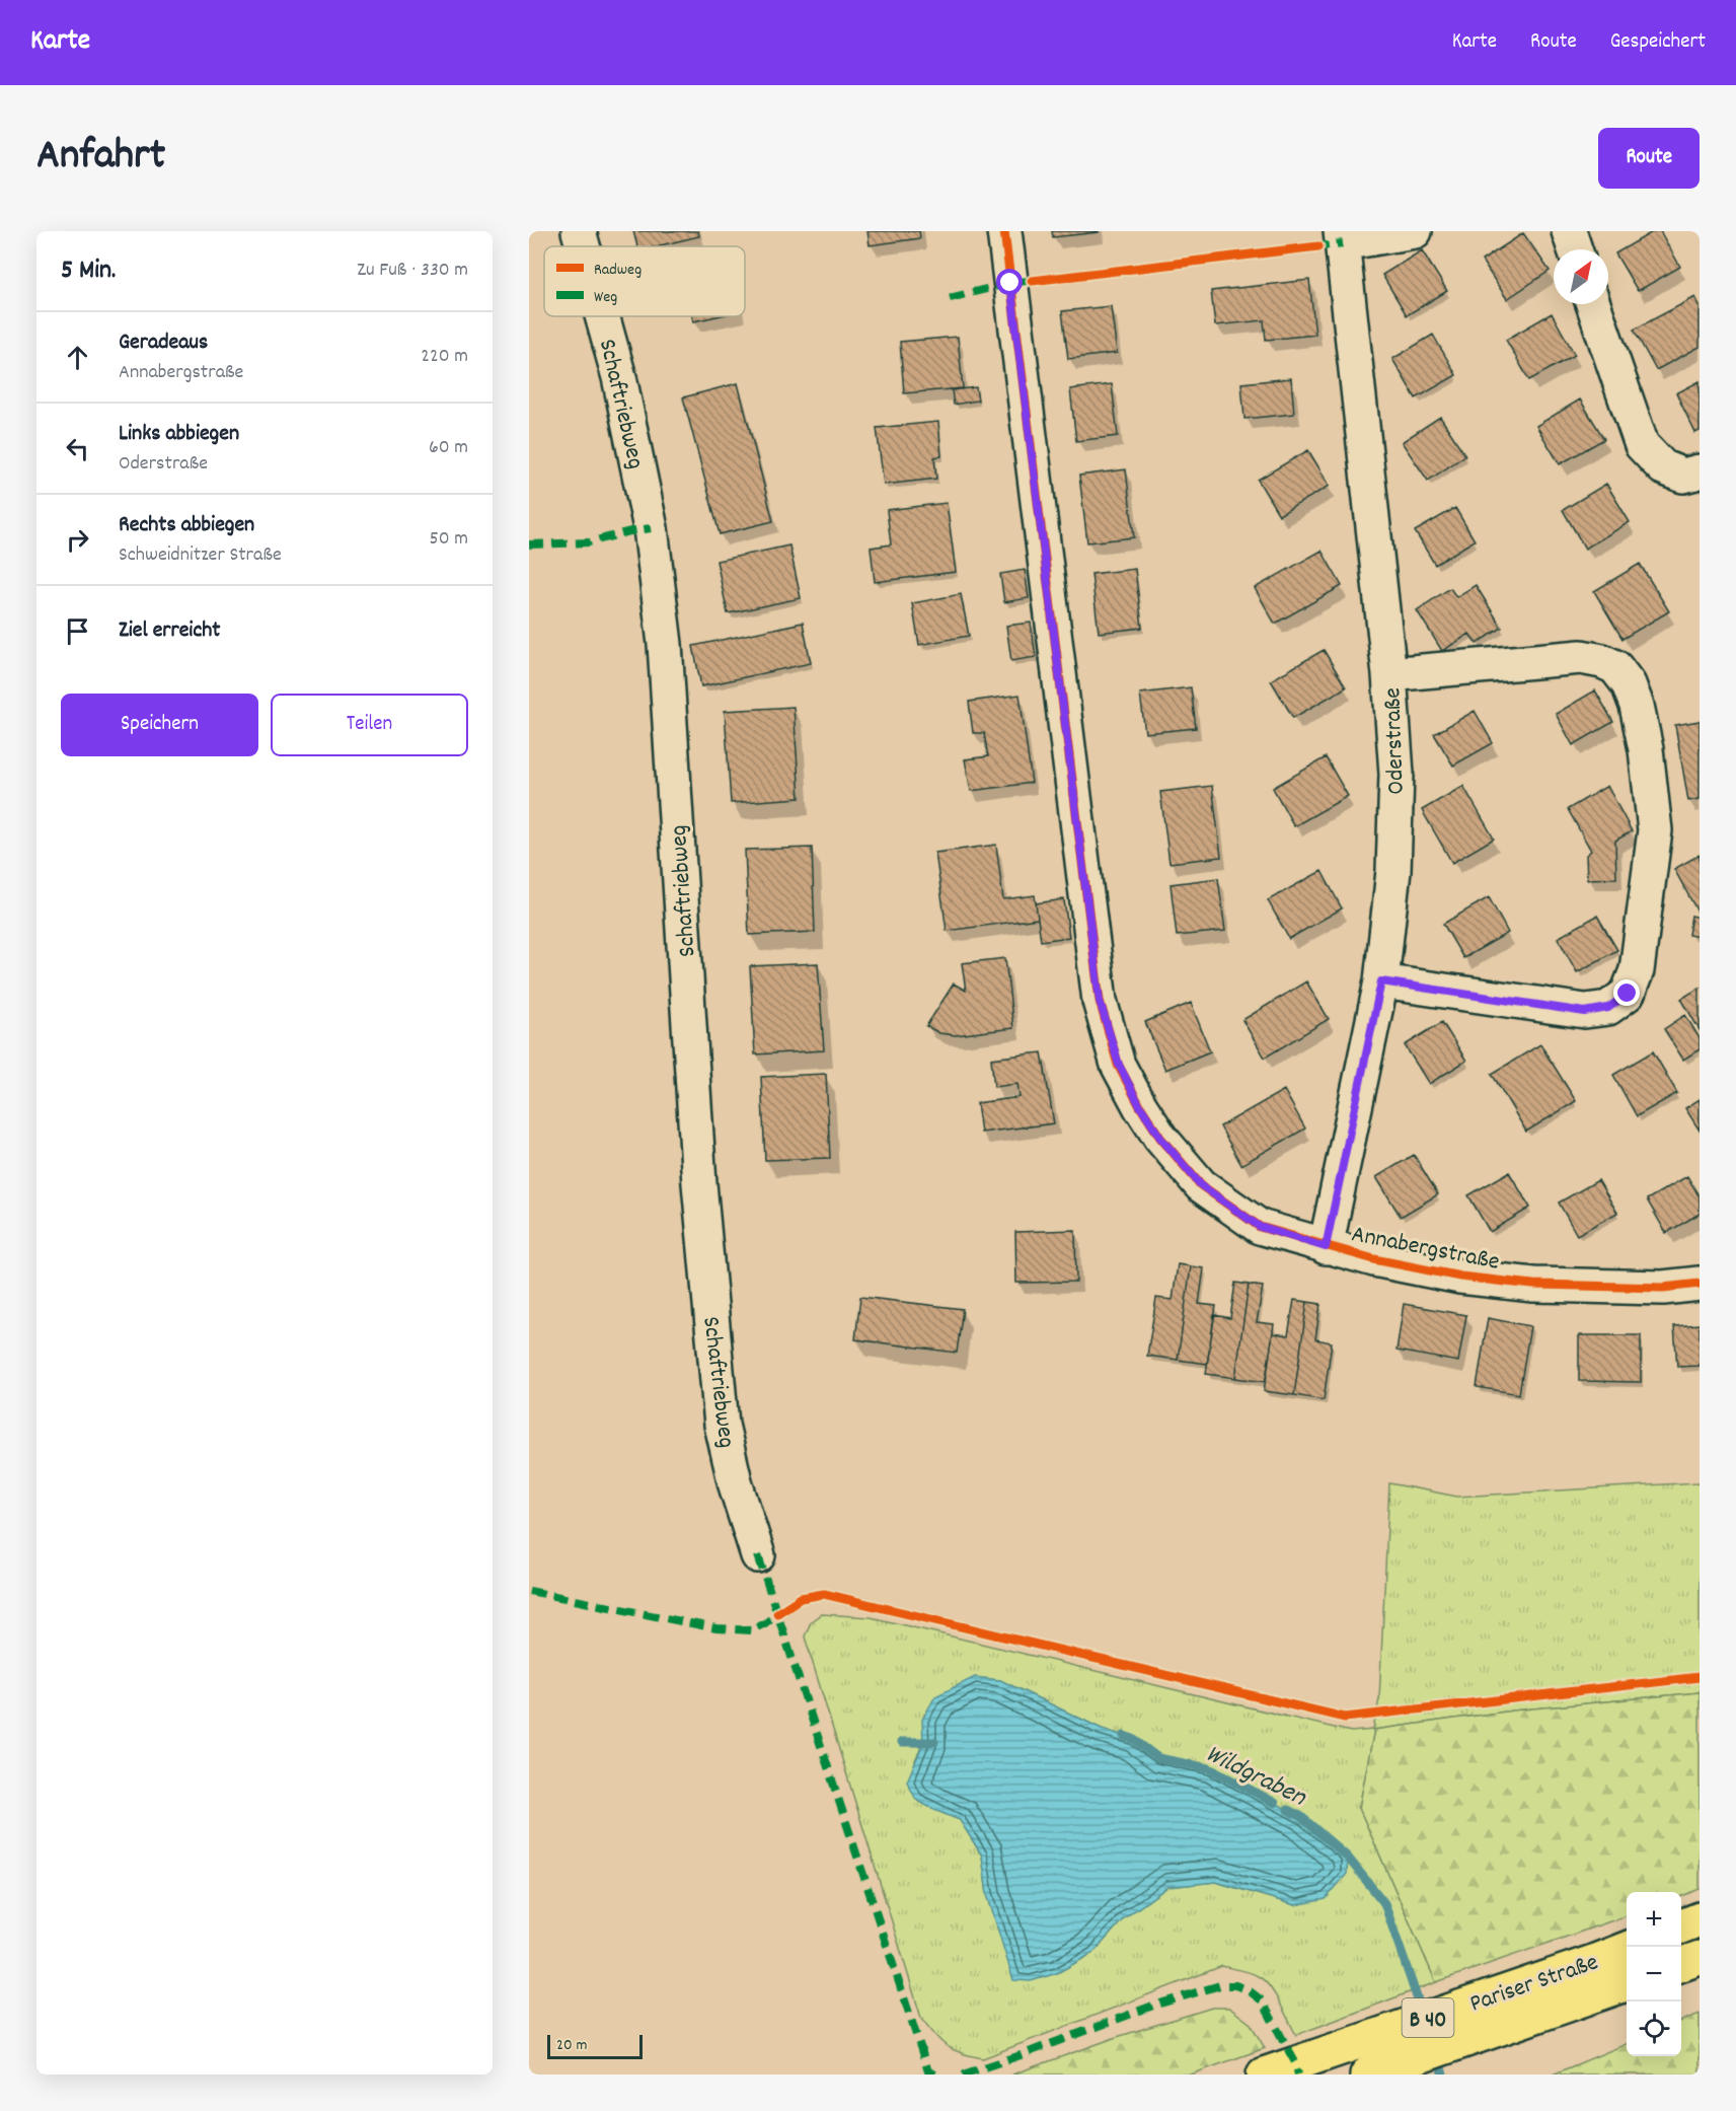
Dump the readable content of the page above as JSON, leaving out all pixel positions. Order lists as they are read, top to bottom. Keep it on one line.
{"streets":{"highway":["Pariser Straße","B 40"],"street":["Schaftriebweg","Oderstraße","Annabergstraße"]},"crossings":[["Oderstraße","Annabergstraße"]],"water":["Wildgraben"],"legend":["Radweg","Weg"],"scale_bar":"20 m","north":"top right","page":{"header":"Karte","nav":["Karte","Route","Gespeichert"],"title":"Anfahrt","buttons":["Route",["Speichern","Teilen"]],"heading":["5 Min.","Zu Fuß · 330 m"],"list":[["Geradeaus","Annabergstraße","220 m"],["Links abbiegen","Oderstraße","60 m"],["Rechts abbiegen","Schweidnitzer Straße","50 m"],"Ziel erreicht"],"map_buttons":["+","−"],"scale":"20 m"}}
